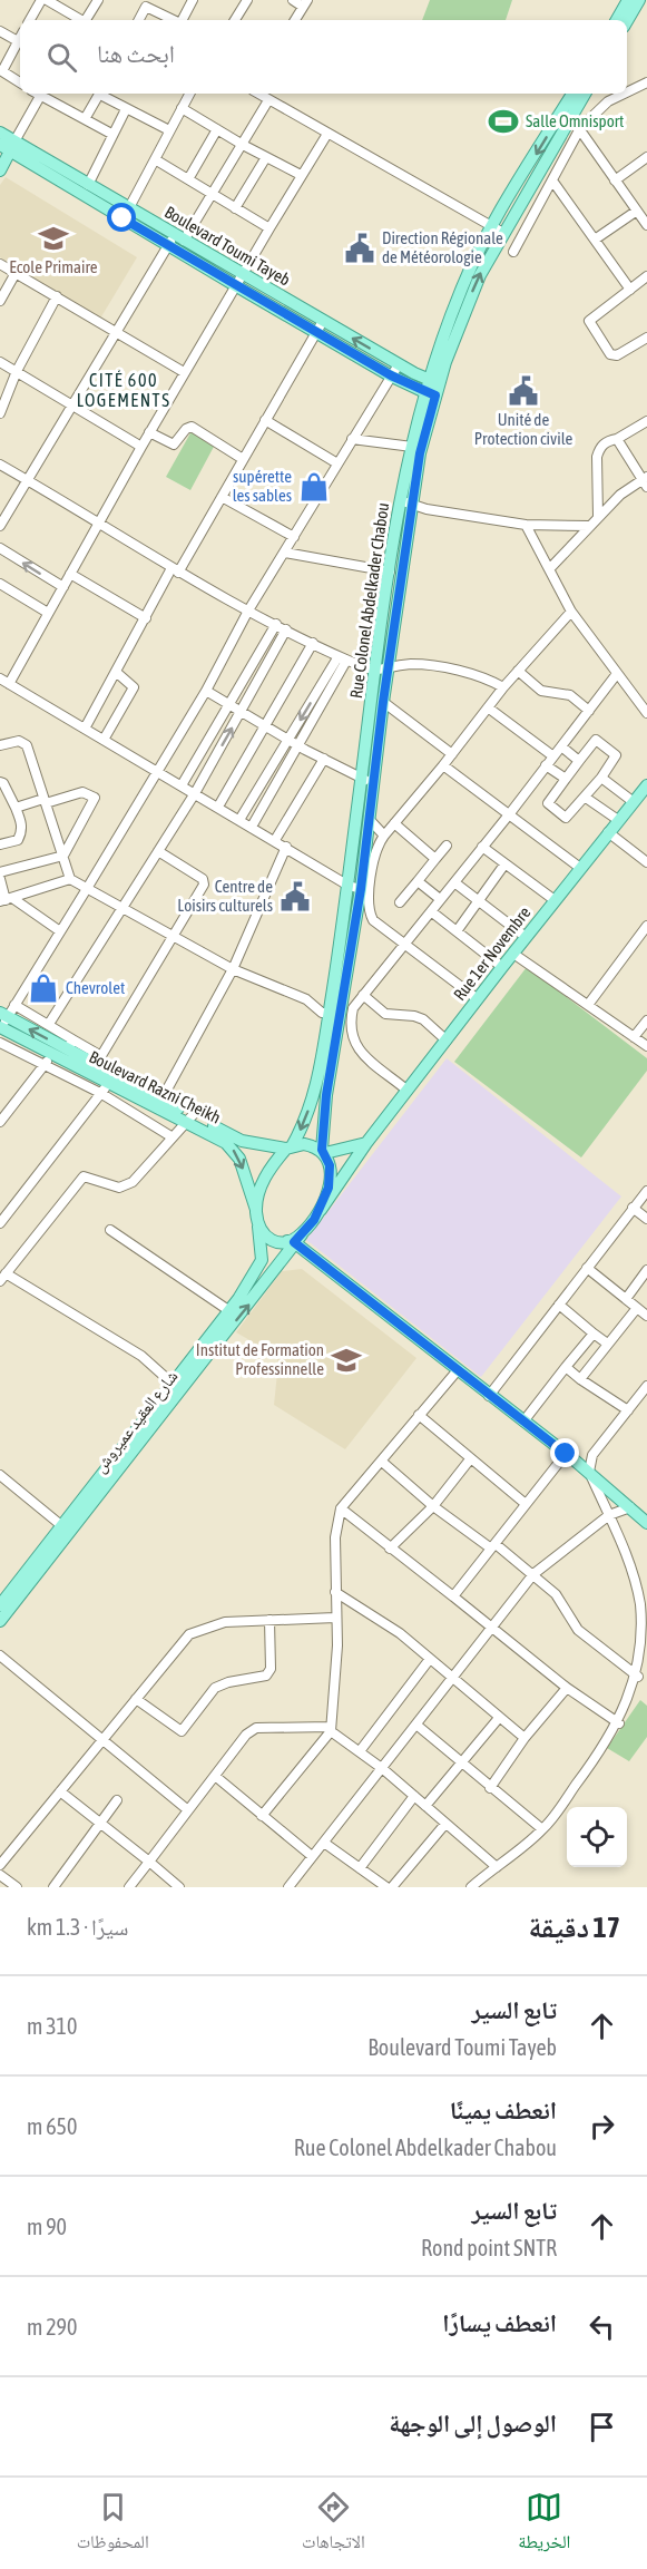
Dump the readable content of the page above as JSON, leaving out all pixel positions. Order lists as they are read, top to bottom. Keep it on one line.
{"streets":{"main road":["Boulevard Toumi Tayeb","Rue Colonel Abdelkader Chabou","Rue 1er Novembre","Boulevard Razni Cheikh","شارع العقيد عميروش"]},"crossings":[["Boulevard Toumi Tayeb","Rue Colonel Abdelkader Chabou"],["Rue Colonel Abdelkader Chabou","Rue 1er Novembre"],["Rue Colonel Abdelkader Chabou","Boulevard Razni Cheikh"],["Rue Colonel Abdelkader Chabou","شارع العقيد عميروش"],["Rue 1er Novembre","Boulevard Razni Cheikh"],["Rue 1er Novembre","شارع العقيد عميروش"],["Boulevard Razni Cheikh","شارع العقيد عميروش"]],"districts":["CITÉ 600 LOGEMENTS"],"places":{"sports":["Salle Omnisport"],"school or university":["Ecole Primaire","Institut de Formation Professinnelle"],"public building":["Direction Régionale de Météorologie","Unité de Protection civile","Centre de Loisirs culturels"],"shop":["supérette les sables","Chevrolet"]},"page":{"search":"ابحث هنا","heading":["17 دقيقة","سيرًا · 1.3 km"],"list":[["تابع السير","Boulevard Toumi Tayeb","310 m"],["انعطف يمينًا","Rue Colonel Abdelkader Chabou","650 m"],["تابع السير","Rond point SNTR","90 m"],["انعطف يسارًا","290 m"],"الوصول إلى الوجهة"],"nav":["الخريطة","الاتجاهات","المحفوظات"]}}
